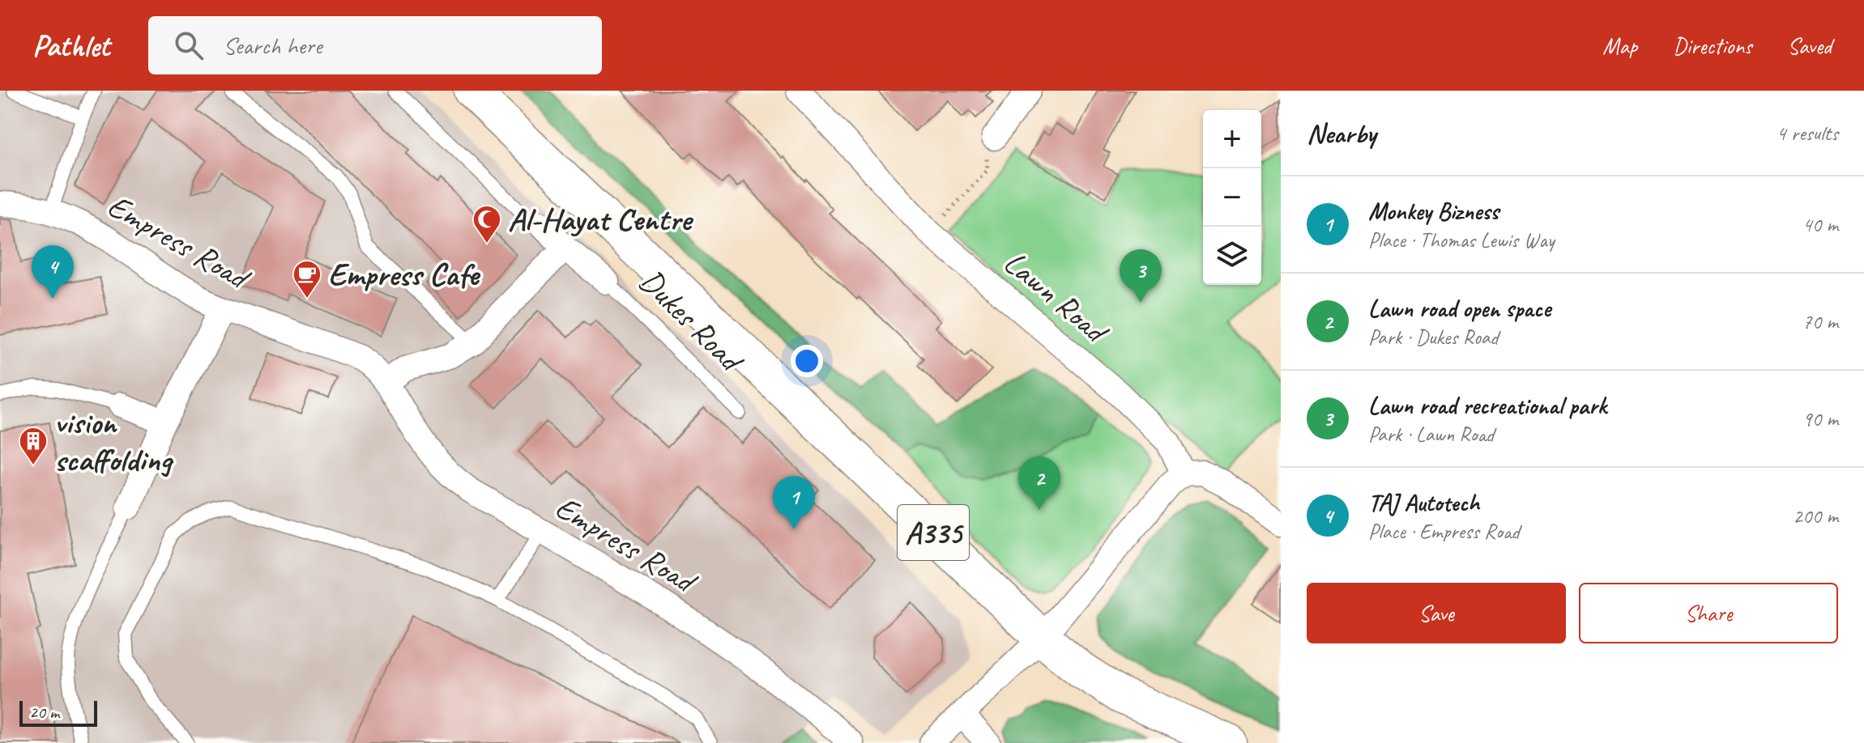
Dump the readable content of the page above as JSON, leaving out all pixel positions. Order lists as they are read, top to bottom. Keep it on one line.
{"streets":{"main road":["A335"],"street":["Empress Road","Lawn Road","Dukes Road"]},"places":{"mosque":["Al-Hayat Centre"],"cafe":["Empress Cafe"],"building":["vision scaffolding"]},"scale_bar":"20 m","page":{"header":"Pathlet","search":"Search here","nav":["Map","Directions","Saved"],"heading":["Nearby","4 results"],"map_buttons":["+","−"],"list":[{"mark":"1","name":"Monkey Bizness","note":"Place · Thomas Lewis Way","value":"40 m"},{"mark":"2","name":"Lawn road open space","note":"Park · Dukes Road","value":"70 m"},{"mark":"3","name":"Lawn road recreational park","note":"Park · Lawn Road","value":"90 m"},{"mark":"4","name":"TAJ Autotech","note":"Place · Empress Road","value":"200 m"}],"pins":["4","3","2","1"],"buttons":["Save","Share"],"scale":"20 m"}}
